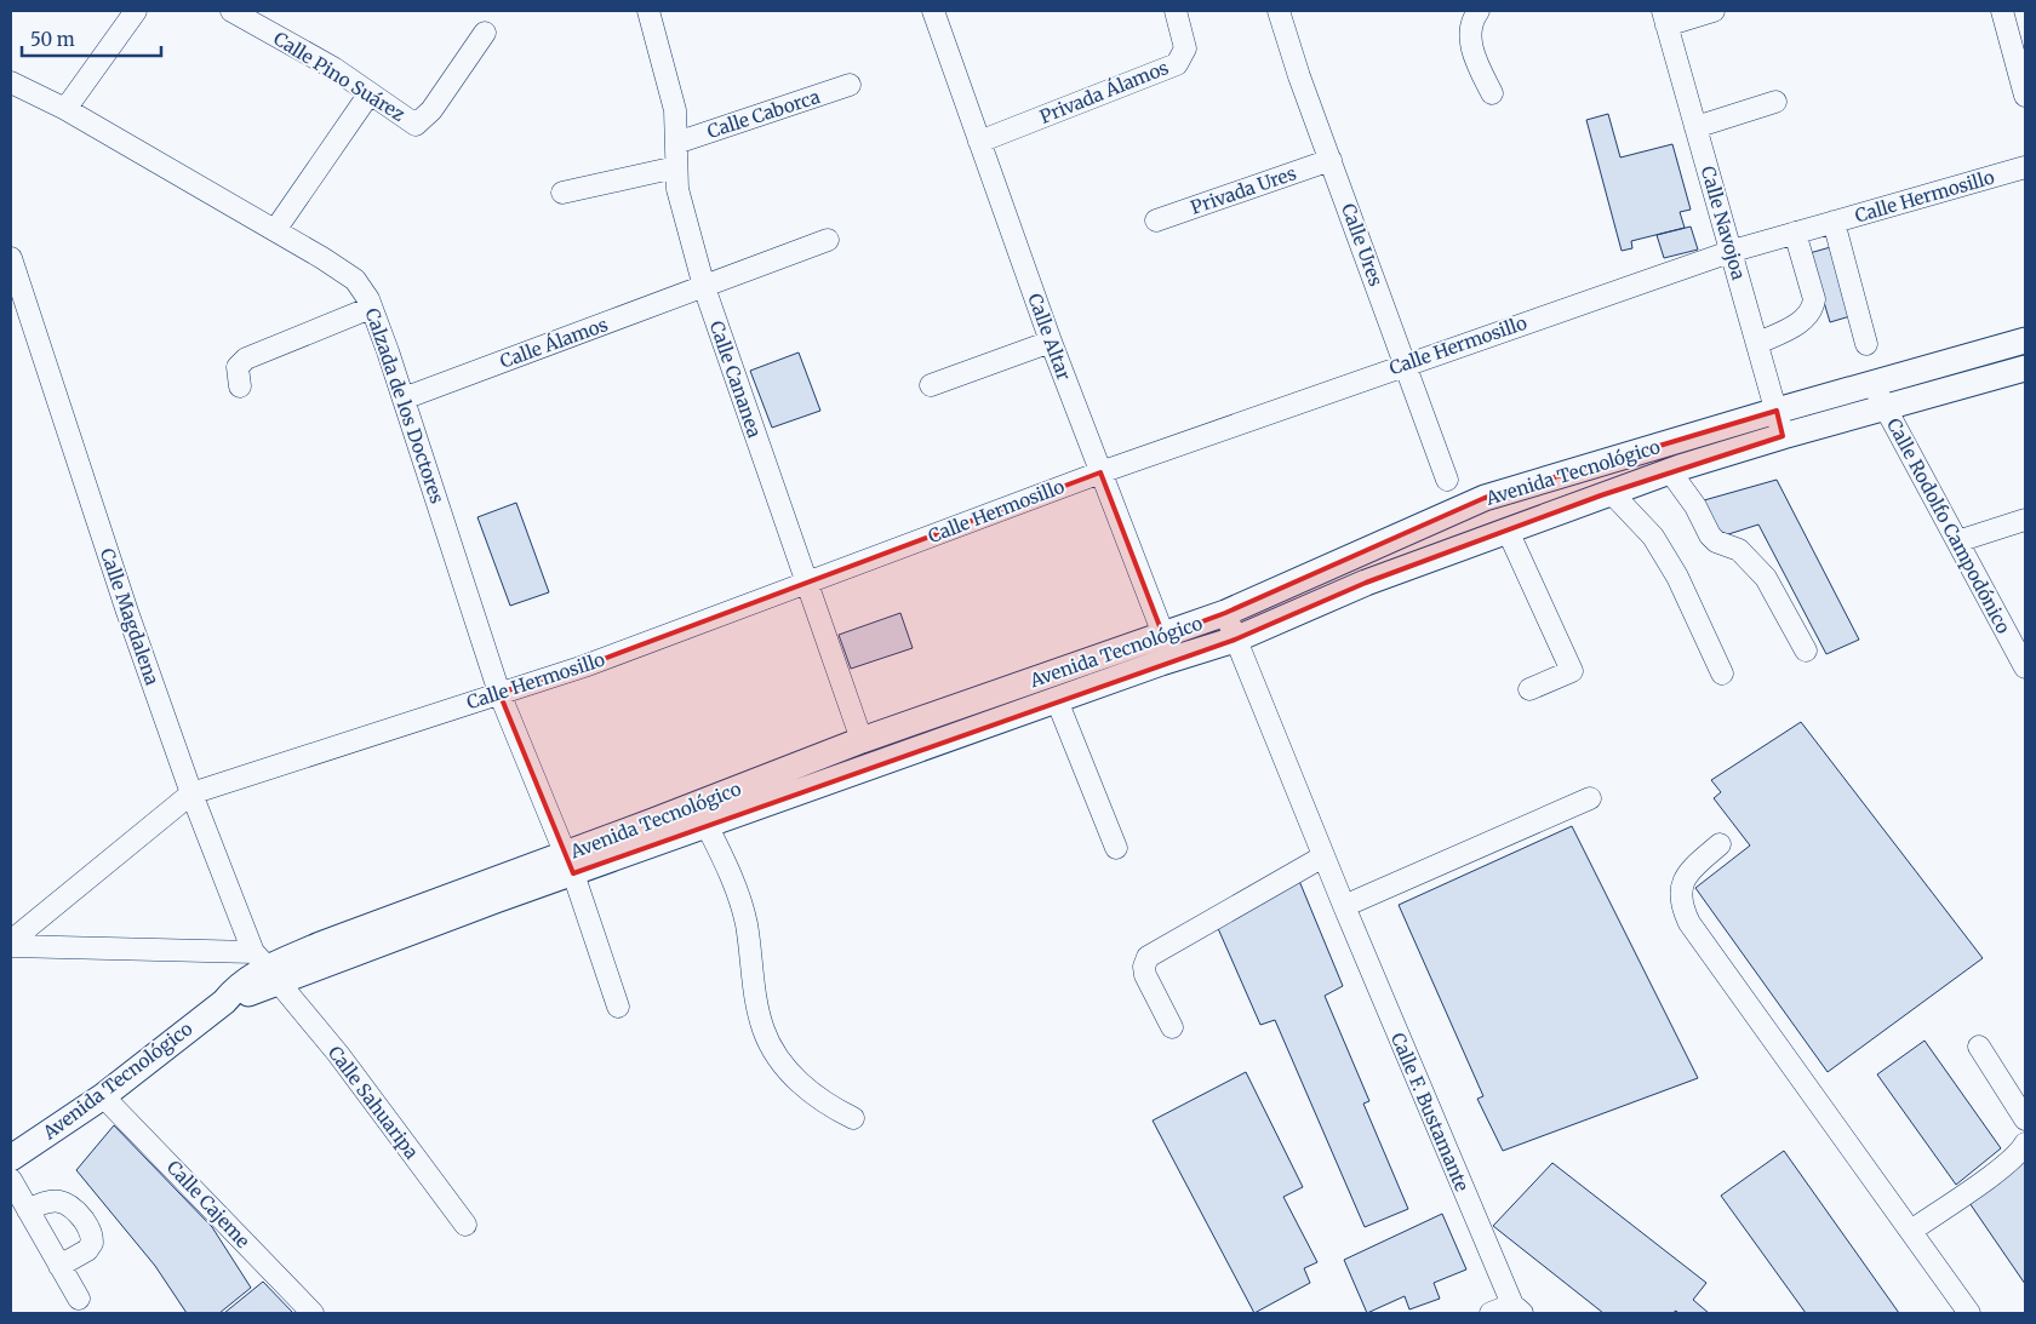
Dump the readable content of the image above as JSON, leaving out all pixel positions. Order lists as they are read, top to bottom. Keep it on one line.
{"streets":{"main road":["Avenida Tecnológico"],"street":["Calle Pino Suárez","Privada Álamos","Calle Caborca","Privada Ures","Calle Hermosillo","Calle Navojoa","Calle Ures","Calle Altar","Calle Álamos","Calle Cananea","Calzada de los Doctores","Calle Rodolfo Campodónico","Calle Magdalena","Calle Sahuaripa","Calle F. Bustamante","Calle Cajeme"]},"crossings":[["Privada Álamos","Calle Altar"],["Calle Caborca","Calle Cananea"],["Privada Ures","Calle Ures"],["Calle Hermosillo","Calle Navojoa"],["Calle Hermosillo","Calle Ures"],["Calle Hermosillo","Calle Altar"],["Calle Hermosillo","Calle Cananea"],["Calle Hermosillo","Calzada de los Doctores"],["Calle Hermosillo","Calle Magdalena"],["Calle Navojoa","Avenida Tecnológico"],["Calle Altar","Avenida Tecnológico"],["Calle Álamos","Calle Cananea"],["Calle Álamos","Calzada de los Doctores"],["Calle Cananea","Avenida Tecnológico"],["Calzada de los Doctores","Avenida Tecnológico"],["Avenida Tecnológico","Calle Rodolfo Campodónico"],["Avenida Tecnológico","Calle Magdalena"],["Avenida Tecnológico","Calle Sahuaripa"],["Avenida Tecnológico","Calle F. Bustamante"],["Avenida Tecnológico","Calle Cajeme"],["Calle Magdalena","Calle Sahuaripa"]],"scale_bar":"50 m"}
